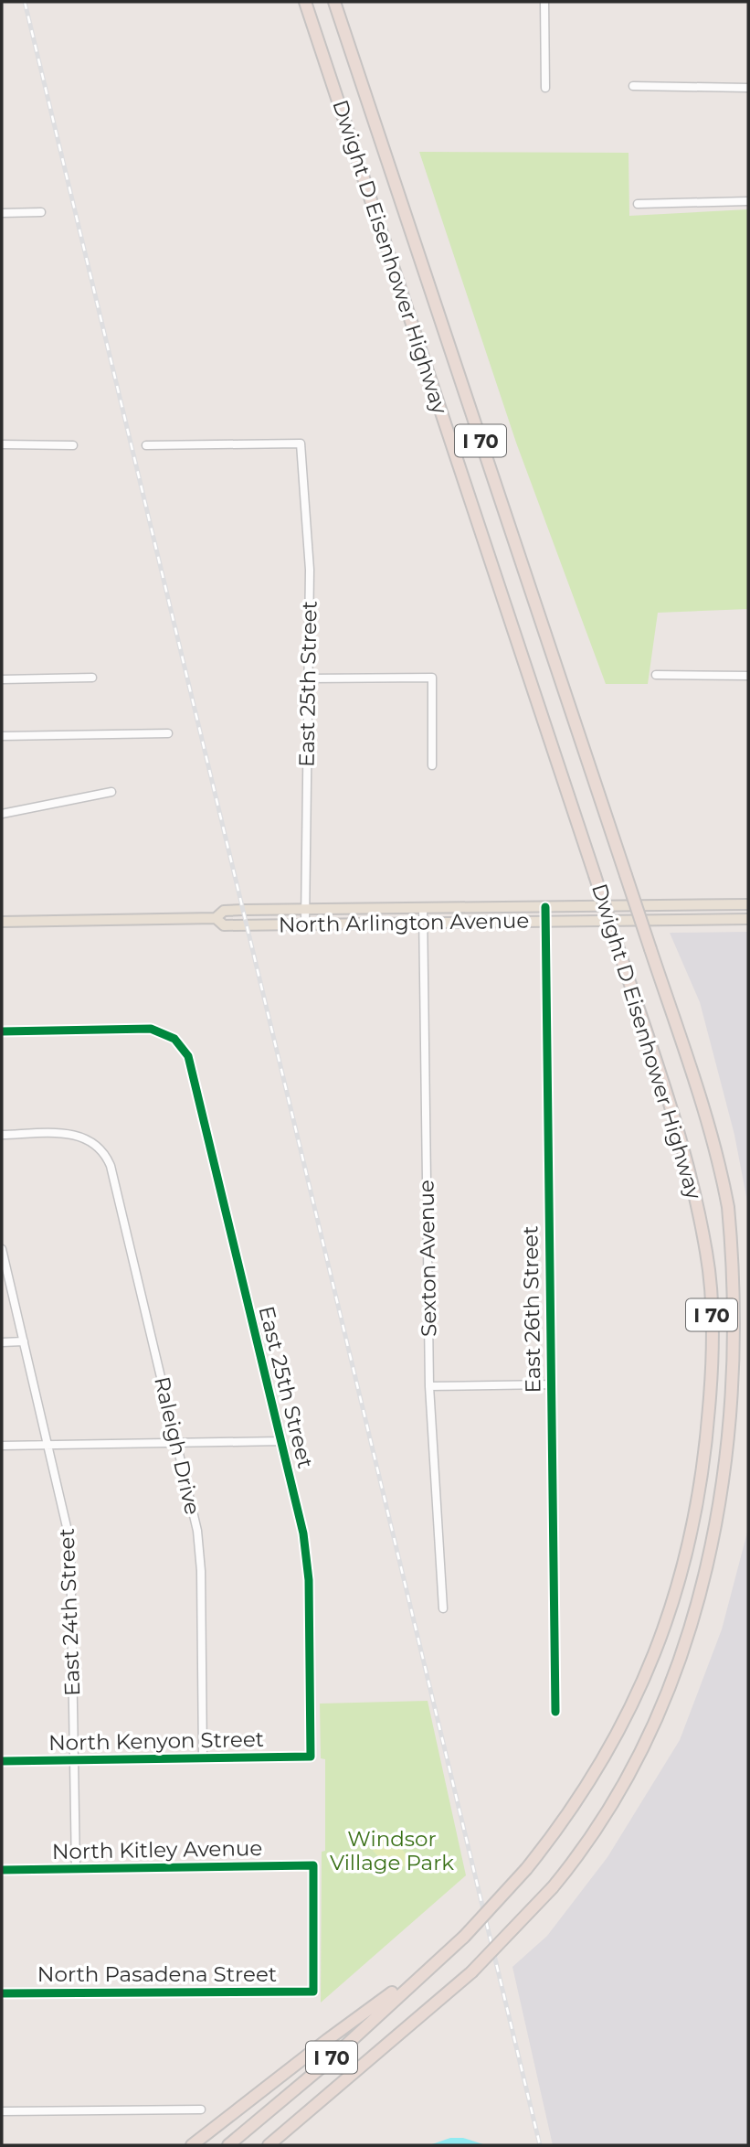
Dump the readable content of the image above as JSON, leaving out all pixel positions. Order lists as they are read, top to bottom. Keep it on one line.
{"streets":{"highway":["Dwight D Eisenhower Highway","I 70"],"main road":["North Arlington Avenue"],"street":["East 25th Street","Sexton Avenue","East 26th Street","Raleigh Drive","East 24th Street","North Kenyon Street","North Kitley Avenue","North Pasadena Street"]},"crossings":[["East 25th Street","North Arlington Avenue"],["East 25th Street","North Kenyon Street"],["North Arlington Avenue","Sexton Avenue"],["North Arlington Avenue","East 26th Street"],["Raleigh Drive","North Kenyon Street"],["East 24th Street","North Kenyon Street"],["East 24th Street","North Kitley Avenue"],["North Kitley Avenue","North Pasadena Street"]],"parks":["Windsor Village Park"]}
